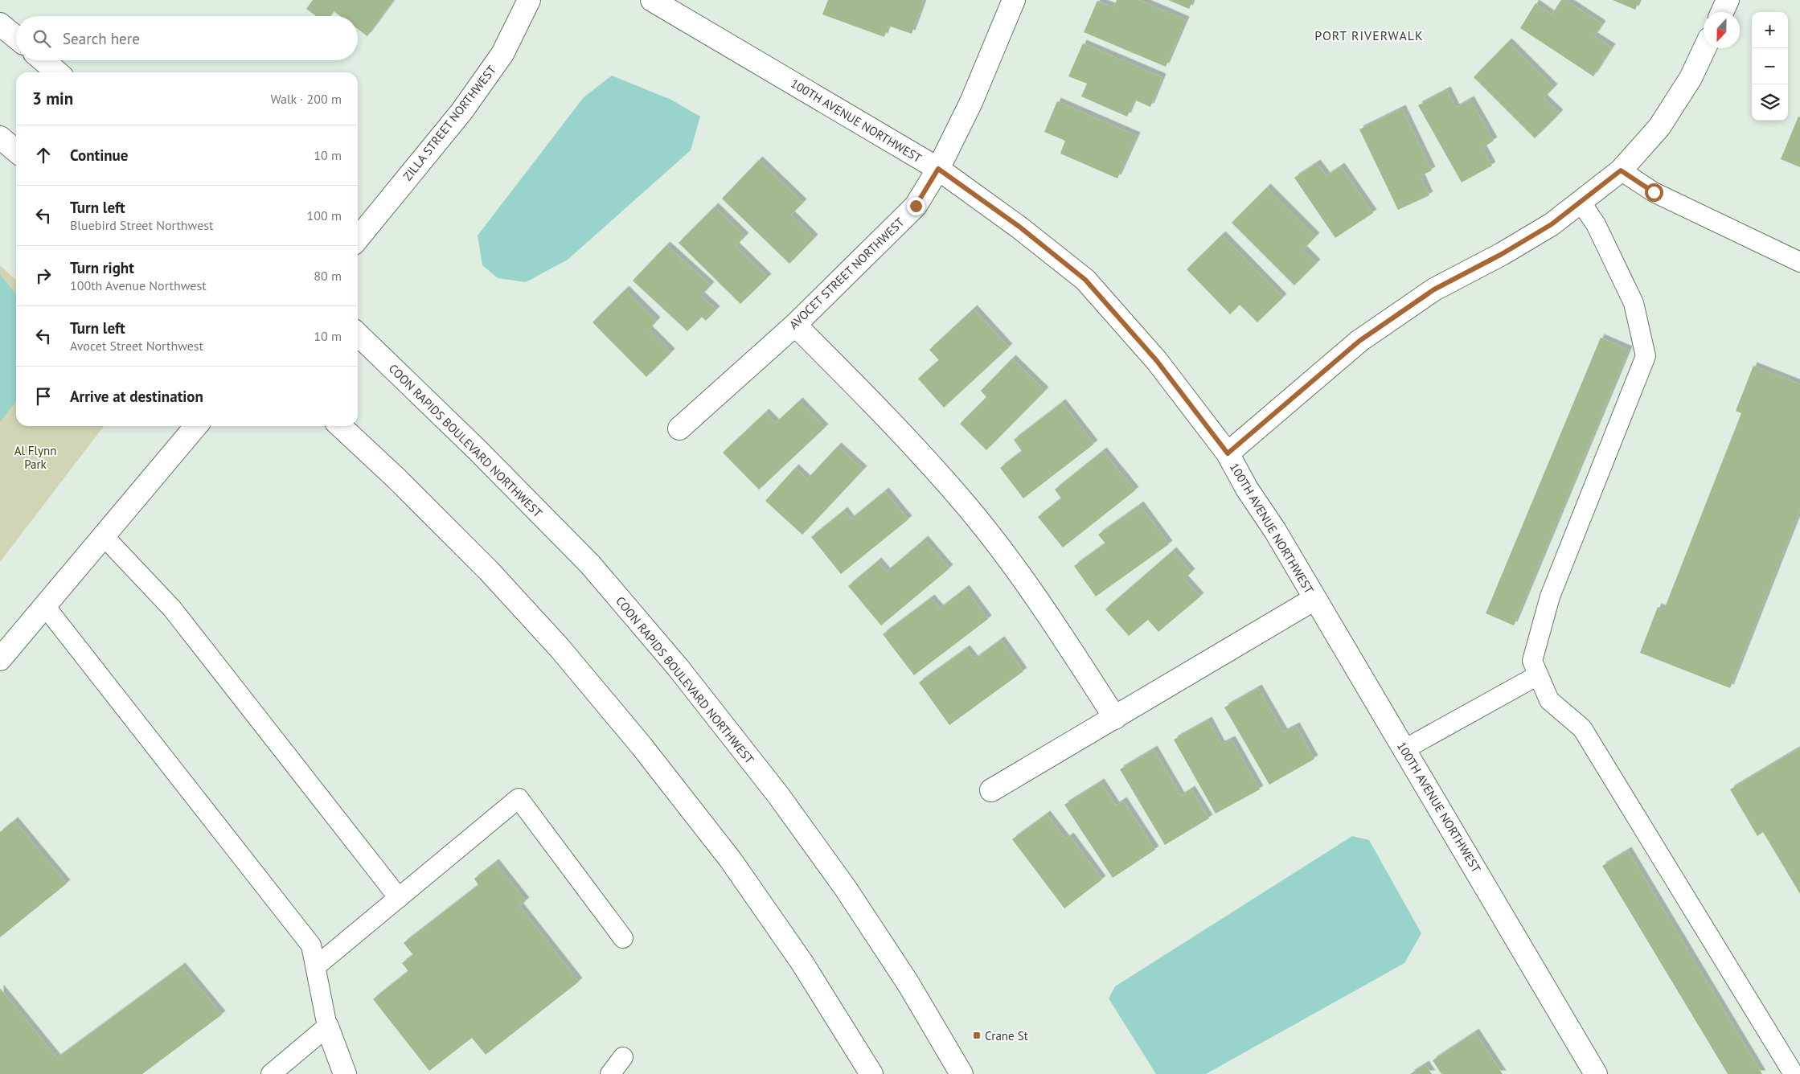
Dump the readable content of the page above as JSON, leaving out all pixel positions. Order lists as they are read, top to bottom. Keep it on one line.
{"streets":{"street":["100TH AVENUE NORTHWEST","ZILLA STREET NORTHWEST","AVOCET STREET NORTHWEST","COON RAPIDS BOULEVARD NORTHWEST"]},"crossings":[["100TH AVENUE NORTHWEST","AVOCET STREET NORTHWEST"]],"districts":["PORT RIVERWALK"],"parks":["Al Flynn Park"],"places":{"transit":["Crane St"]},"north":"bottom","page":{"map_buttons":["+","−"],"search":"Search here","heading":["3 min","Walk · 200 m"],"list":[["Continue","10 m"],["Turn left","Bluebird Street Northwest","100 m"],["Turn right","100th Avenue Northwest","80 m"],["Turn left","Avocet Street Northwest","10 m"],"Arrive at destination"]}}
